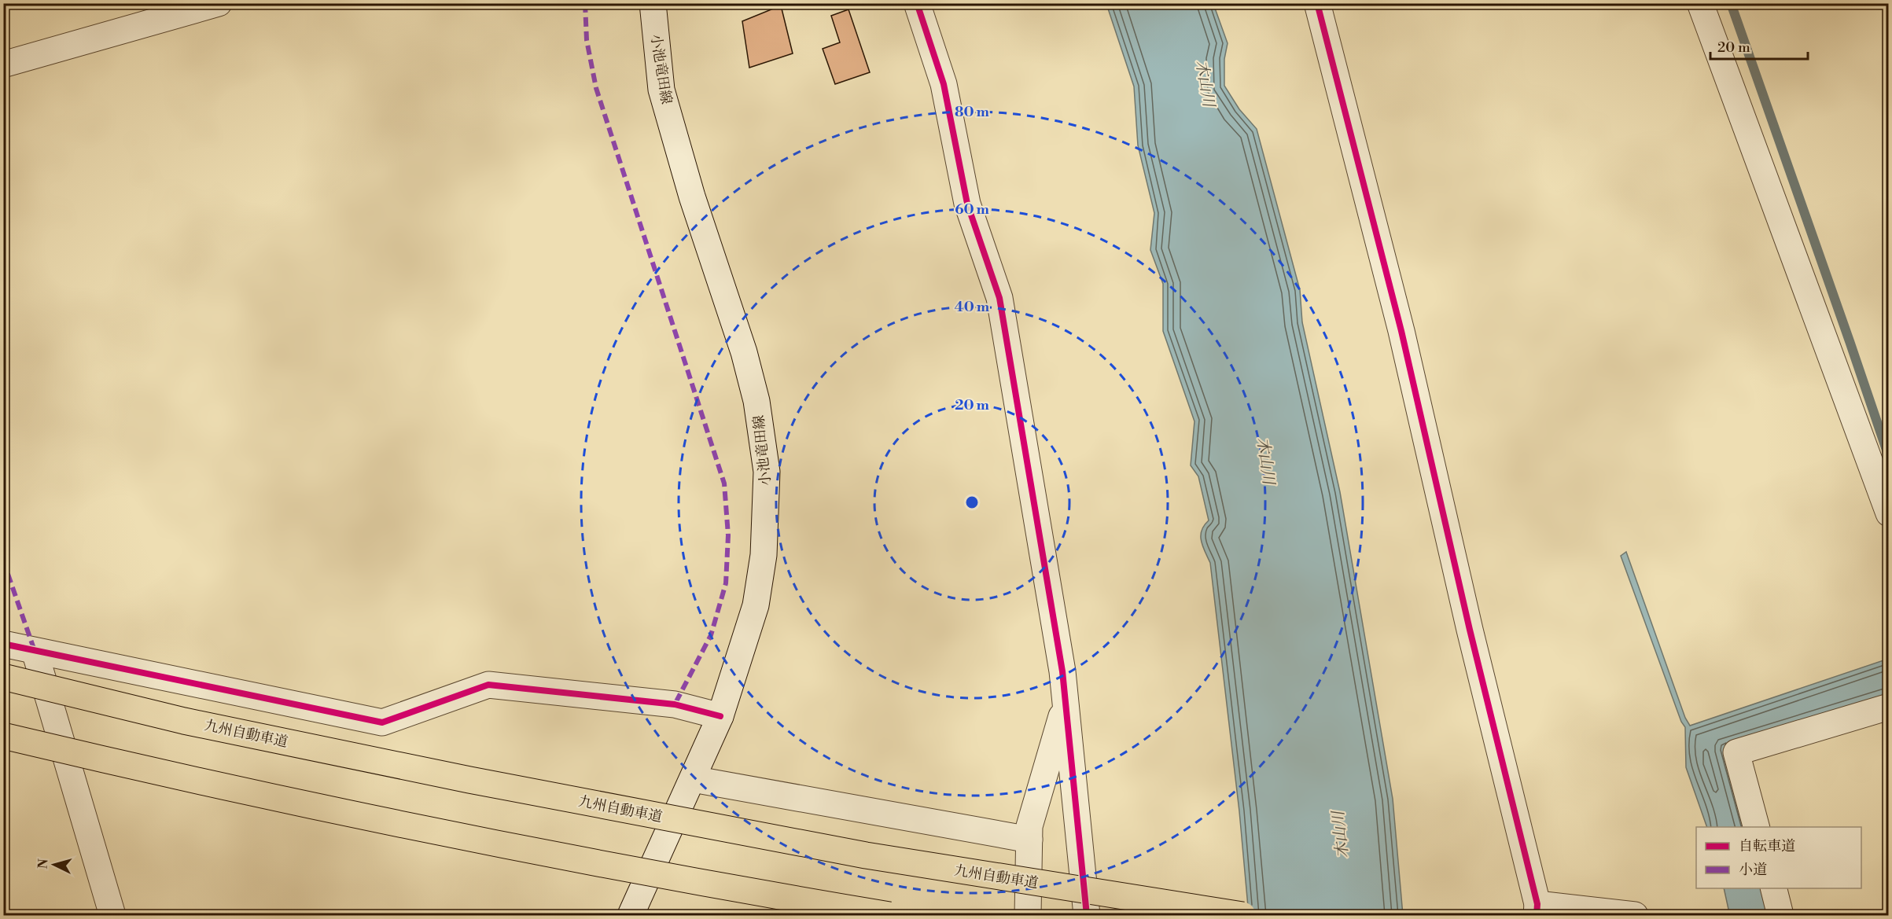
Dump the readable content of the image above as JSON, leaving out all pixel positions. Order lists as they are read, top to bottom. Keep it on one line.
{"streets":{"highway":["九州自動車道"],"street":["小池竜田線"]},"water":["木山川"],"legend":["自転車道","小道"],"scale_bar":"20 m","north":"left","rings":["80 m","60 m","40 m","20 m"]}
